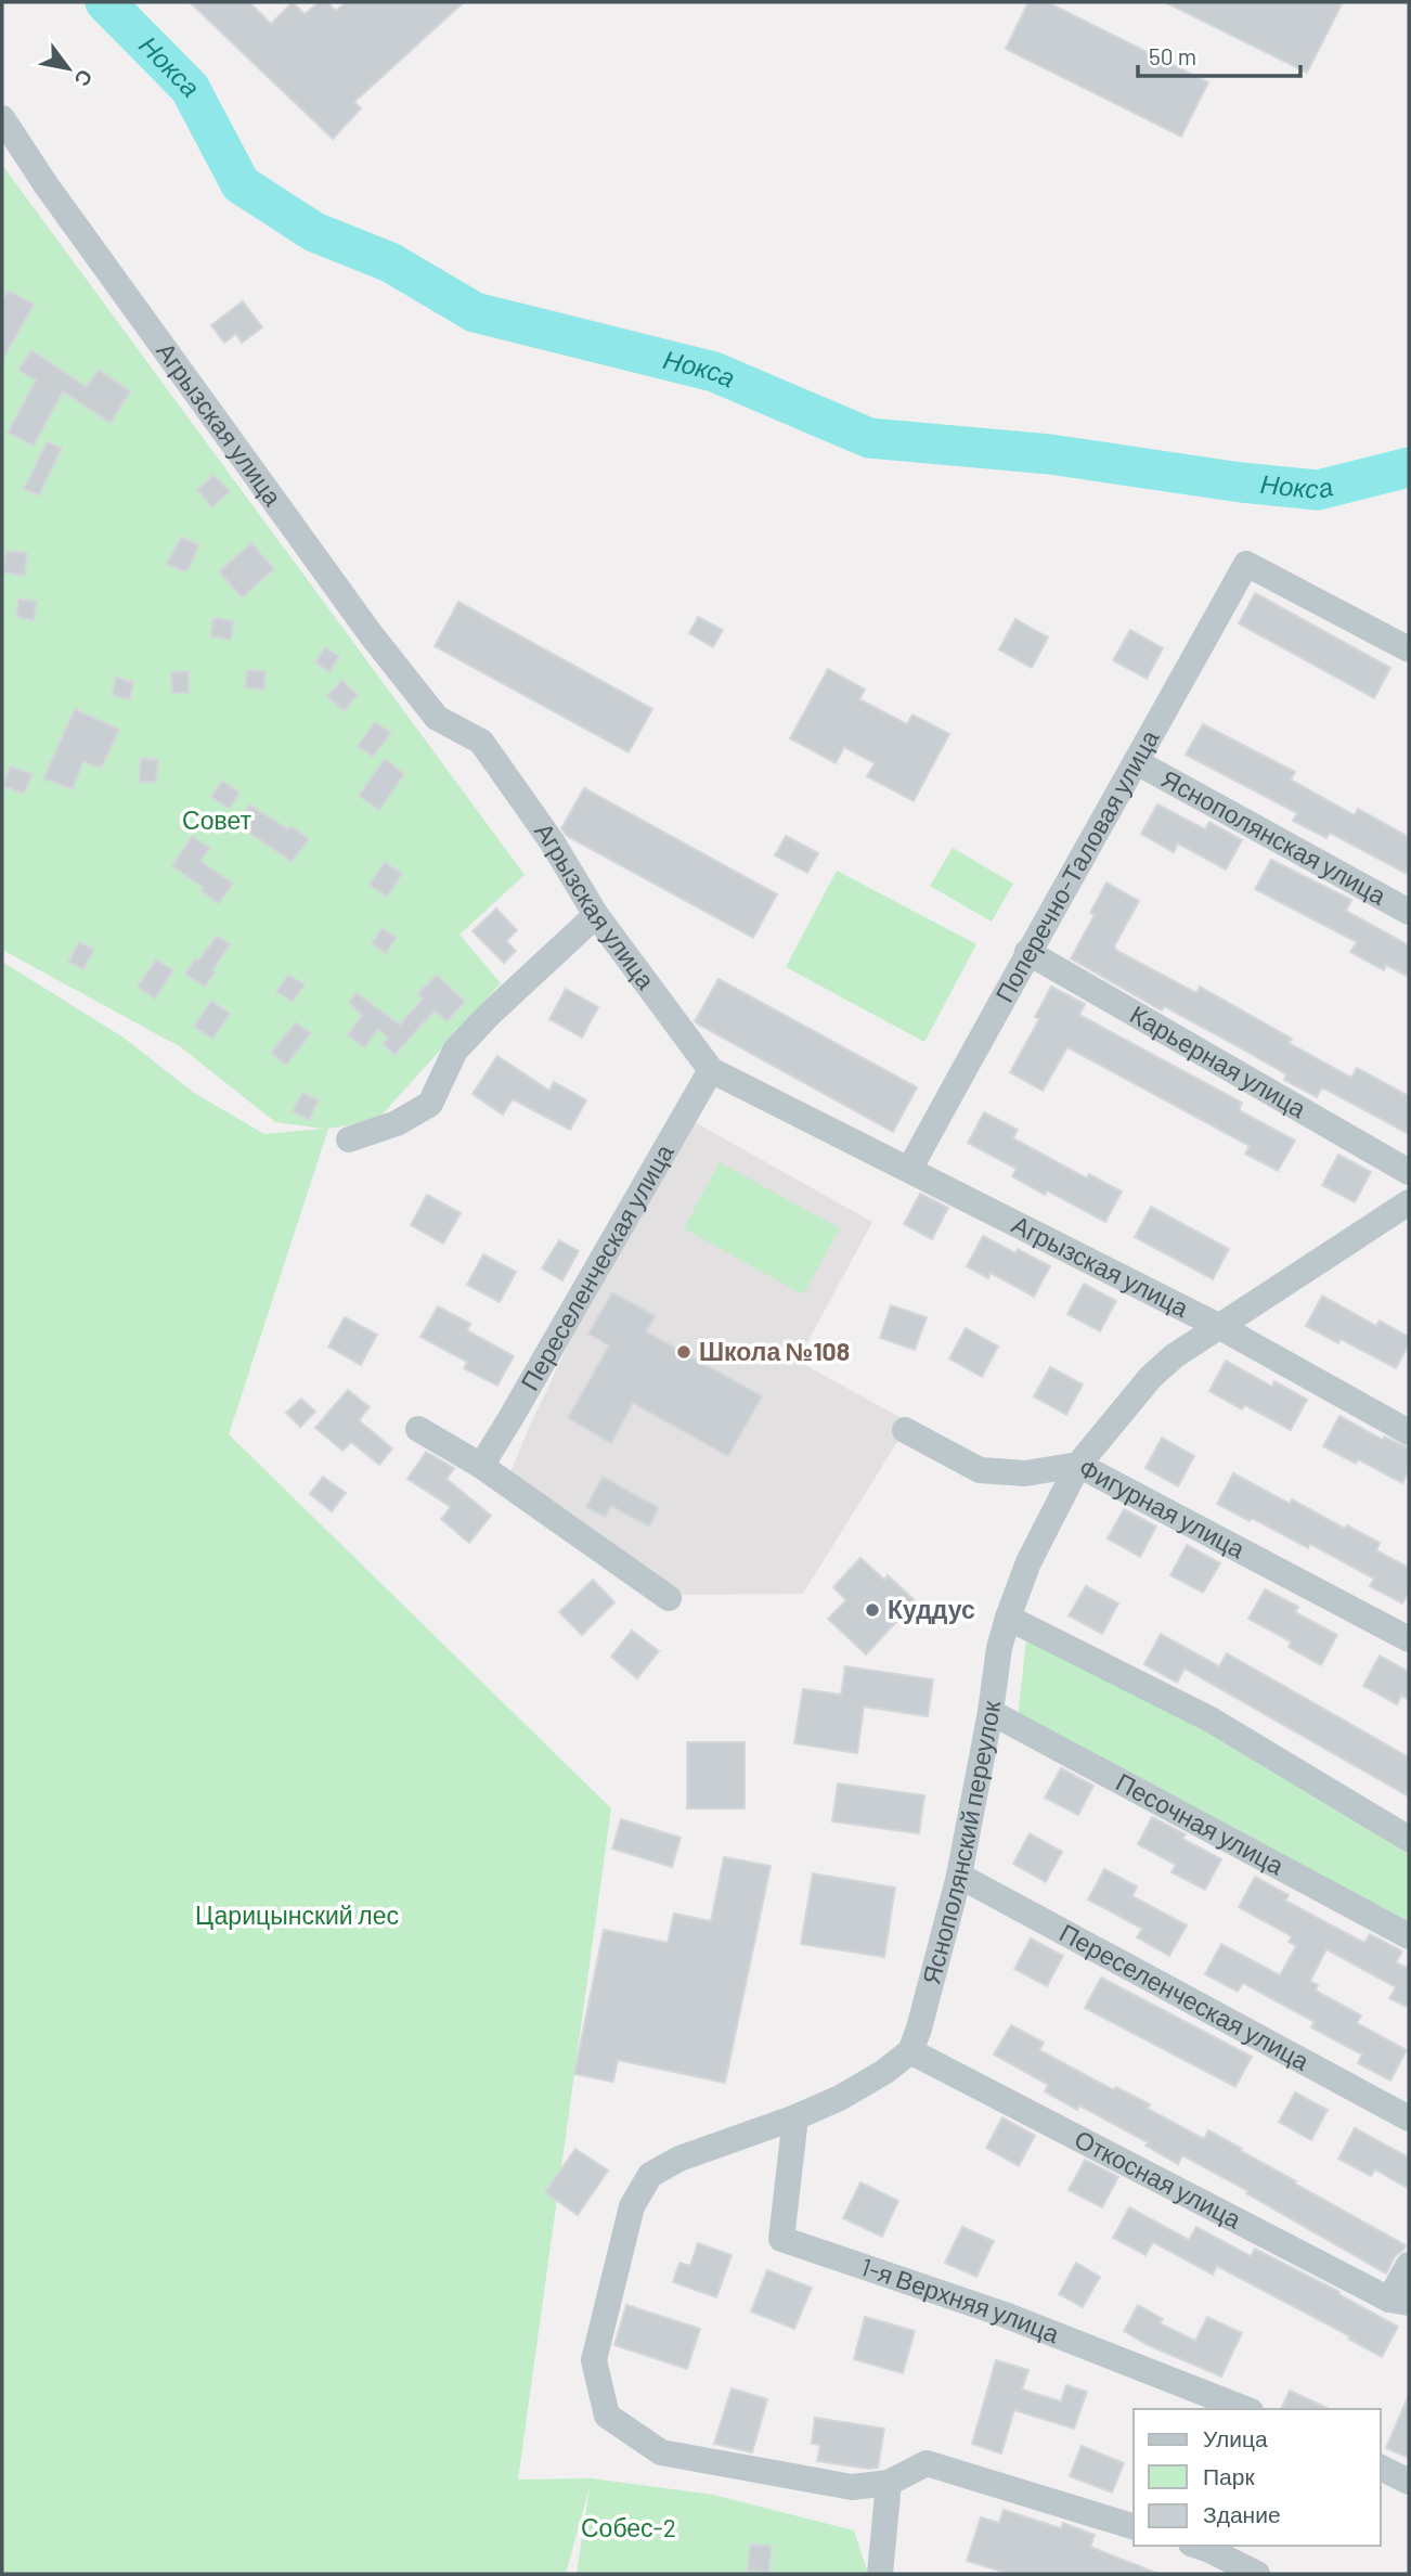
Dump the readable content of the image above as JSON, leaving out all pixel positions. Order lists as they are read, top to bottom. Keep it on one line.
{"streets":{"street":["Агрызская улица","Яснополянская улица","Поперечно-Таловая улица","Карьерная улица","Переселенческая улица","Фигурная улица","Песочная улица","Яснополянский переулок","Откосная улица","1-я Верхняя улица"]},"crossings":[["Агрызская улица","Поперечно-Таловая улица"],["Агрызская улица","Переселенческая улица"],["Агрызская улица","Яснополянский переулок"],["Яснополянская улица","Поперечно-Таловая улица"],["Поперечно-Таловая улица","Карьерная улица"],["Переселенческая улица","Яснополянский переулок"],["Фигурная улица","Яснополянский переулок"],["Песочная улица","Яснополянский переулок"],["Яснополянский переулок","Откосная улица"]],"water":["Нокса"],"parks":["Совет","Царицынский лес","Собес-2"],"places":["Школа №108","Куддус"],"legend":["Улица","Парк","Здание"],"scale_bar":"50 m","north":"bottom right"}
